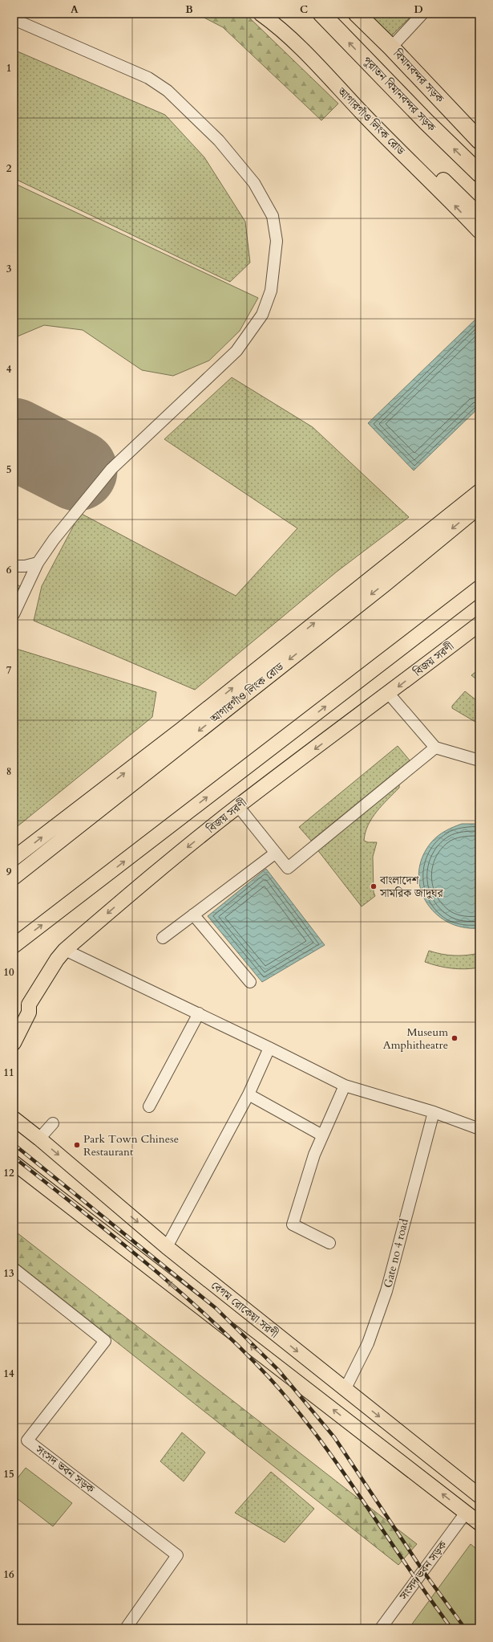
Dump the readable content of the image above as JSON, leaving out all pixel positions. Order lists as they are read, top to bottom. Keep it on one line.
{"streets":{"highway":["বিমানবন্দর সড়ক","পুরাতন বিমানবন্দর সড়ক"],"main road":["আগারগাঁও লিংক রোড","বিজয় সরণী","বেগম রোকেয়া সরণী"],"street":["Gate no 4 road","সংসদ ভবন সড়ক"]},"crossings":[["Gate no 4 road","বেগম রোকেয়া সরণী"]],"one_way":["পুরাতন বিমানবন্দর সড়ক"],"places":["বাংলাদেশ সামরিক জাদুঘর","Museum Amphitheatre","Park Town Chinese Restaurant"],"grid":{"columns":["A","B","C","D"],"rows":["1","2","3","4","5","6","7","8","9","10","11","12","13","14","15","16"]}}
